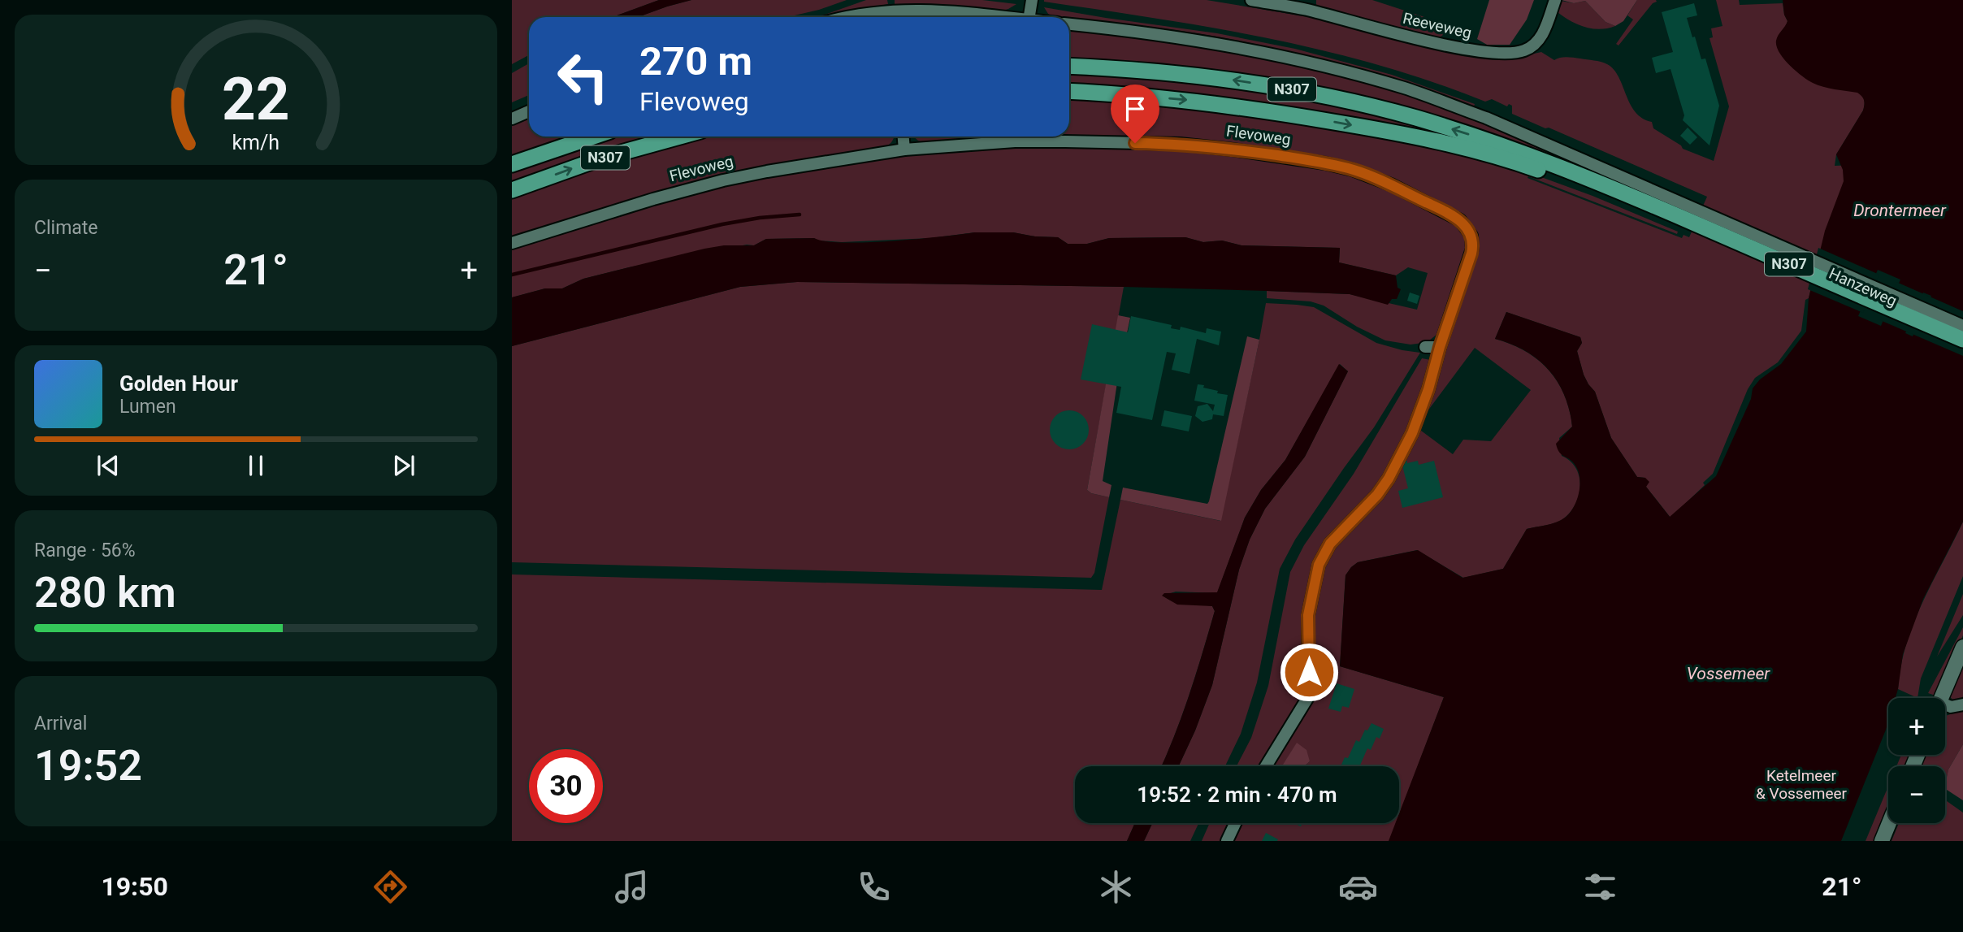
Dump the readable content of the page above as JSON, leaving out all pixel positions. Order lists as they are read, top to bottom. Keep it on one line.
{"streets":{"highway":["N307","Flevoweg","Hanzeweg"],"street":["Reeveweg"]},"crossings":[["N307","Flevoweg"],["N307","Hanzeweg"],["Flevoweg","Hanzeweg"]],"water":["Drontermeer","Vossemeer"],"parks":["Ketelmeer & Vossemeer"],"page":{"turn":["270 m","Flevoweg"],"tile":["Climate",["Range · 56%","280 km"],["Arrival","19:52"]],"heat":["−","21°","+"],"song":["Golden Hour","Lumen"],"map_buttons":["+","−"],"limit":"30","trip":"19:52 · 2 min · 470 m","tabs":["19:50","21°"],"gauge":["22","km/h"]}}
